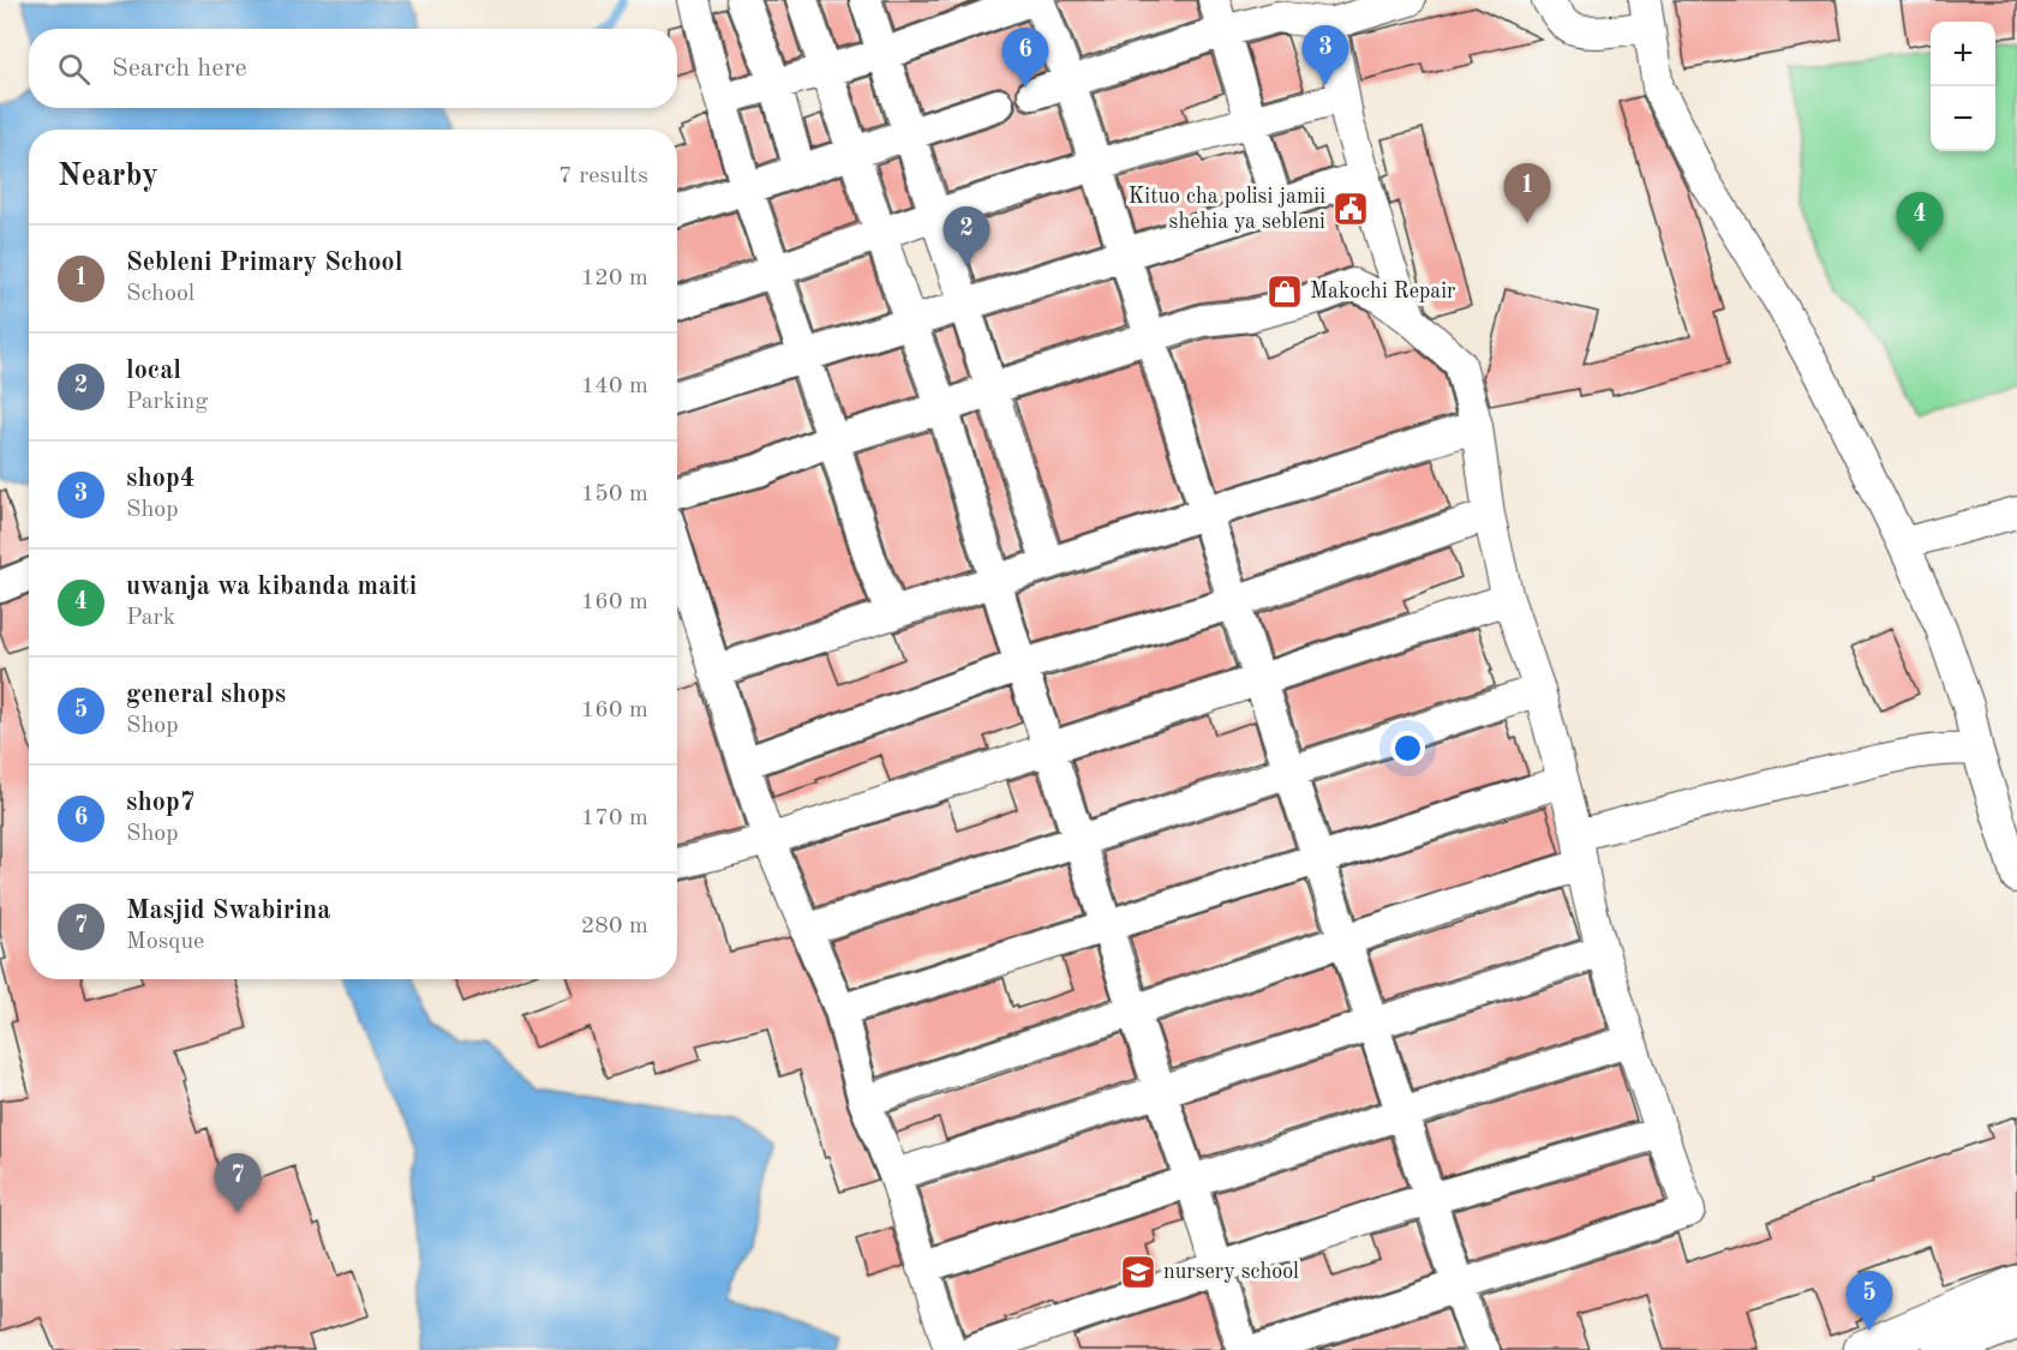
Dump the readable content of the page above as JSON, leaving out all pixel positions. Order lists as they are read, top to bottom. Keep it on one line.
{"places":{"public building":["Kituo cha polisi jamii shehia ya sebleni"],"shop":["Makochi Repair"],"school or university":["nursery school"]},"page":{"map_buttons":["+","−"],"pins":["3","6","1","4","2","7","5"],"search":"Search here","heading":["Nearby","7 results"],"list":[{"mark":"1","name":"Sebleni Primary School","note":"School","value":"120 m"},{"mark":"2","name":"local","note":"Parking","value":"140 m"},{"mark":"3","name":"shop4","note":"Shop","value":"150 m"},{"mark":"4","name":"uwanja wa kibanda maiti","note":"Park","value":"160 m"},{"mark":"5","name":"general shops","note":"Shop","value":"160 m"},{"mark":"6","name":"shop7","note":"Shop","value":"170 m"},{"mark":"7","name":"Masjid Swabirina","note":"Mosque","value":"280 m"}]}}
